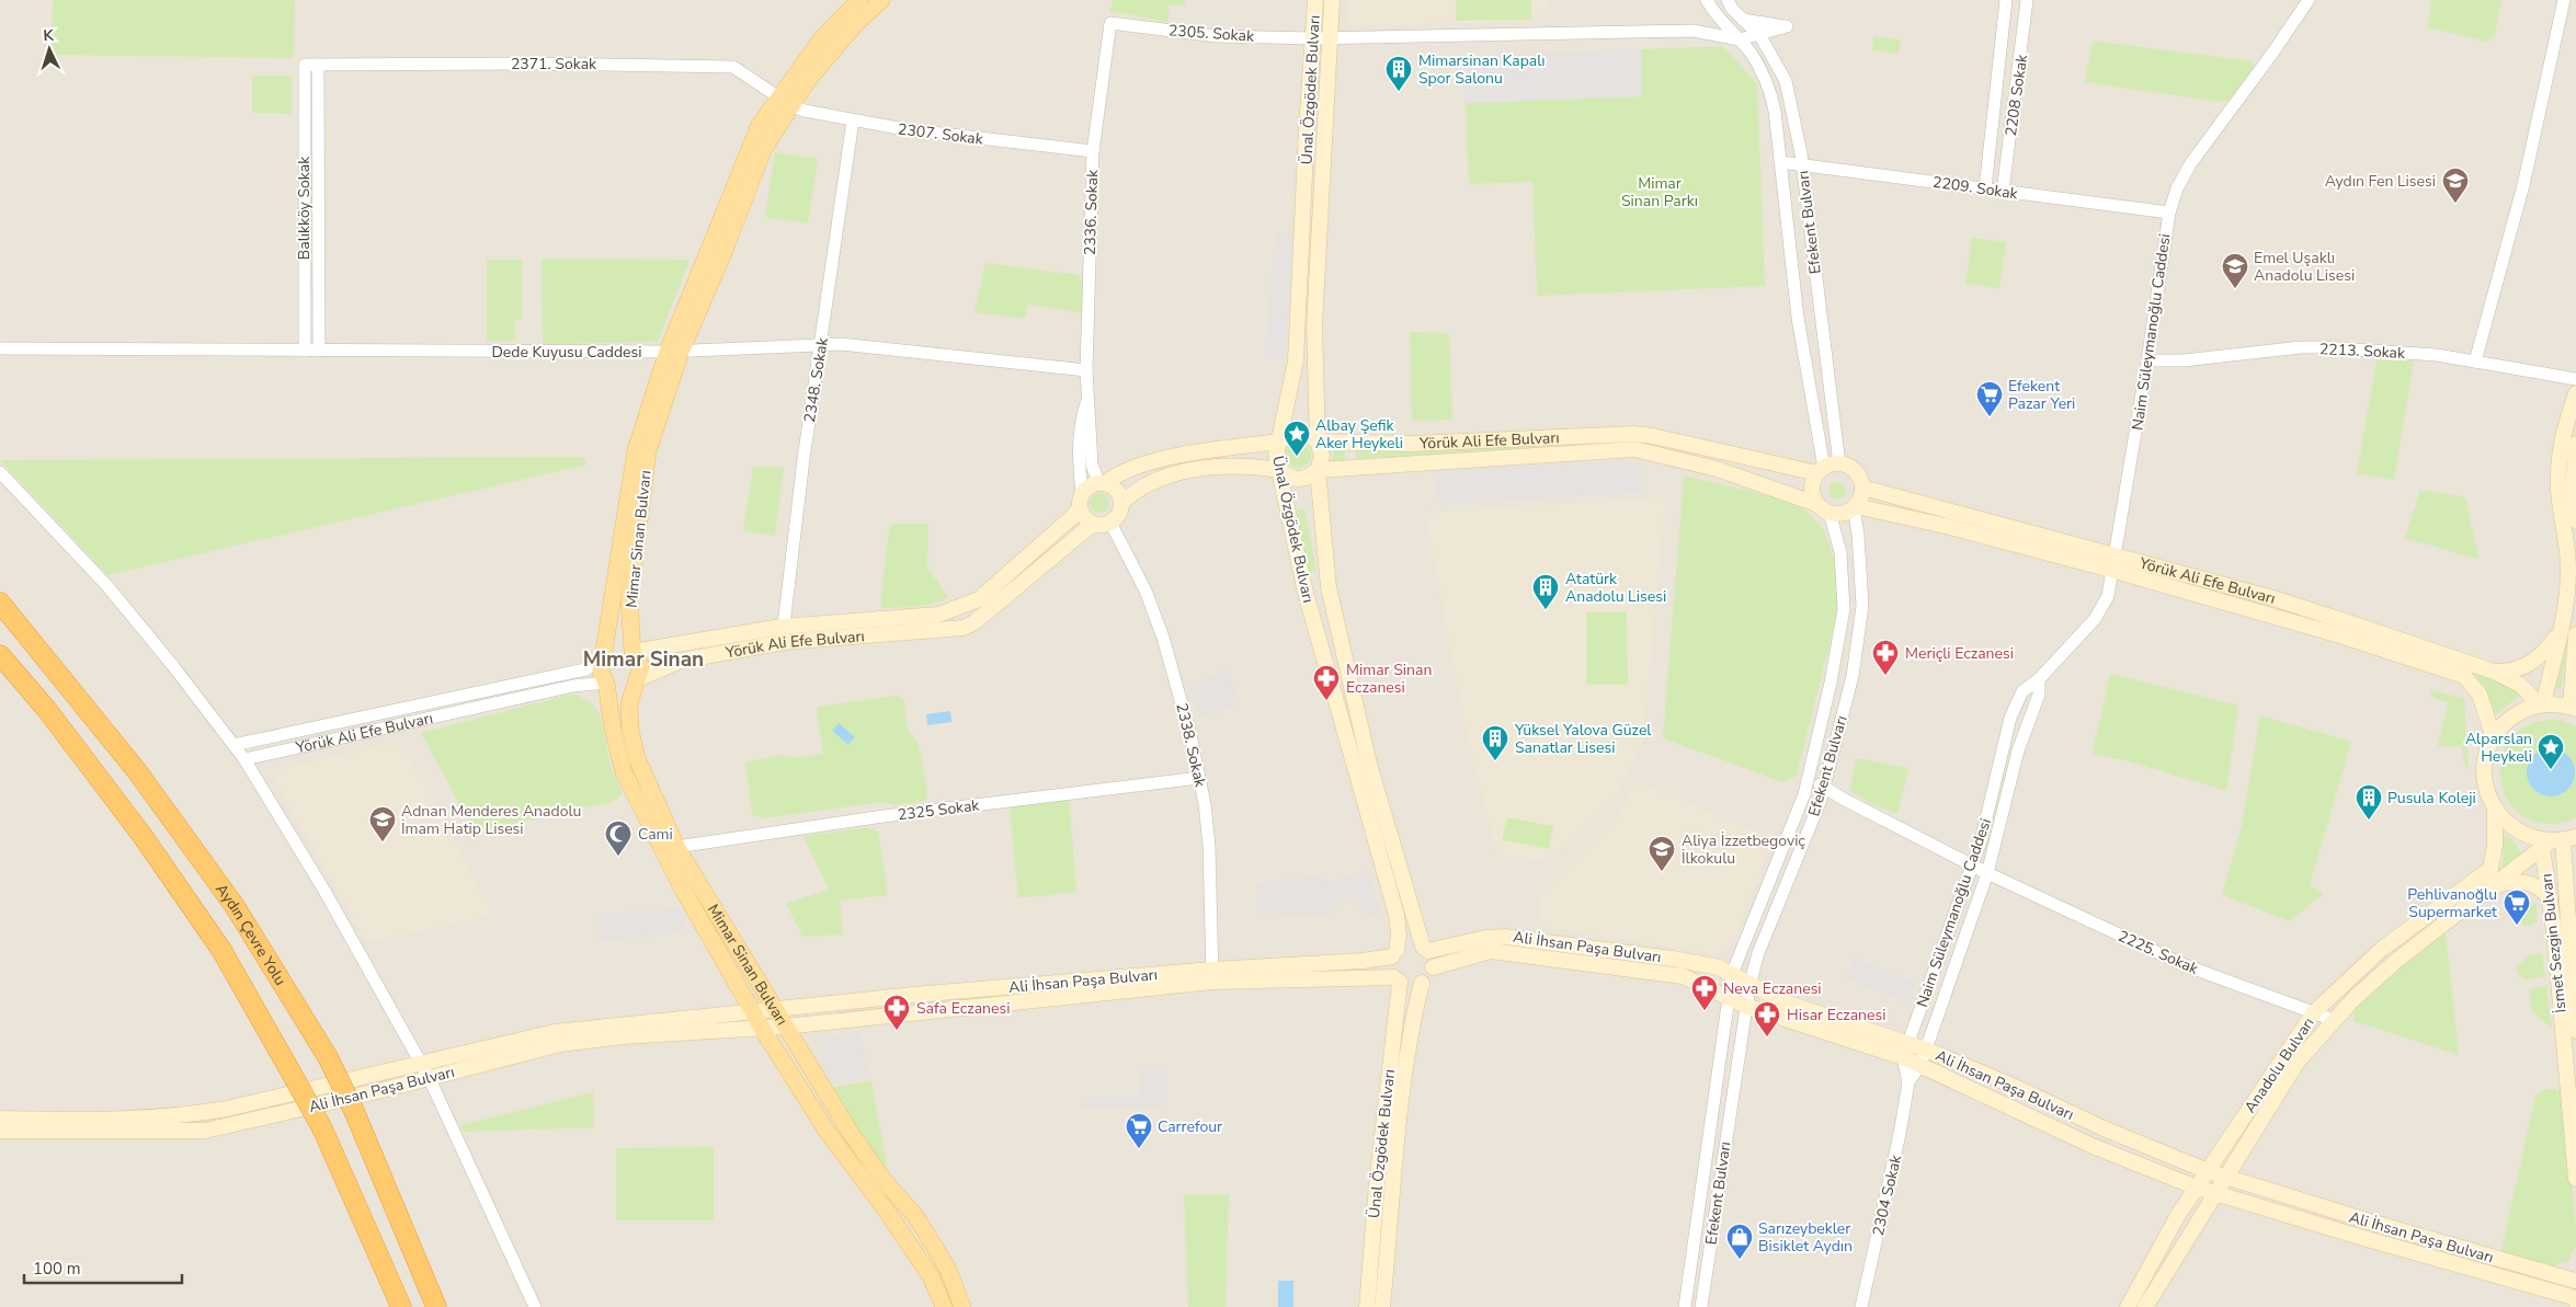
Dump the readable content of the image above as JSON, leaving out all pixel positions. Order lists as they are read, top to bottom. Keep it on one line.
{"streets":{"highway":["Aydın Çevre Yolu"],"main road":["Ünal Özgödek Bulvarı","Yörük Ali Efe Bulvarı","Mimar Sinan Bulvarı","İsmet Sezgin Bulvarı","Ali İhsan Paşa Bulvarı","Anadolu Bulvarı"],"street":["2305. Sokak","2371. Sokak","2208 Sokak","2307. Sokak","2209. Sokak","Balıkköy Sokak","2336. Sokak","Efekent Bulvarı","Naim Süleymanoğlu Caddesi","2213. Sokak","Dede Kuyusu Caddesi","2348. Sokak","2338. Sokak","2325 Sokak","2225. Sokak","2304 Sokak"]},"crossings":[["2305. Sokak","Ünal Özgödek Bulvarı"],["2305. Sokak","2336. Sokak"],["2371. Sokak","2307. Sokak"],["2371. Sokak","Balıkköy Sokak"],["2371. Sokak","Mimar Sinan Bulvarı"],["Ünal Özgödek Bulvarı","Yörük Ali Efe Bulvarı"],["Ünal Özgödek Bulvarı","Ali İhsan Paşa Bulvarı"],["2208 Sokak","2209. Sokak"],["2307. Sokak","2336. Sokak"],["2307. Sokak","2348. Sokak"],["2307. Sokak","Mimar Sinan Bulvarı"],["2209. Sokak","Efekent Bulvarı"],["2209. Sokak","Naim Süleymanoğlu Caddesi"],["Balıkköy Sokak","Dede Kuyusu Caddesi"],["2336. Sokak","Dede Kuyusu Caddesi"],["2336. Sokak","Yörük Ali Efe Bulvarı"],["2336. Sokak","2338. Sokak"],["Efekent Bulvarı","Yörük Ali Efe Bulvarı"],["Efekent Bulvarı","Ali İhsan Paşa Bulvarı"],["Efekent Bulvarı","2225. Sokak"],["Naim Süleymanoğlu Caddesi","2213. Sokak"],["Naim Süleymanoğlu Caddesi","Yörük Ali Efe Bulvarı"],["Naim Süleymanoğlu Caddesi","Ali İhsan Paşa Bulvarı"],["Naim Süleymanoğlu Caddesi","2225. Sokak"],["Naim Süleymanoğlu Caddesi","2304 Sokak"],["Dede Kuyusu Caddesi","2348. Sokak"],["Dede Kuyusu Caddesi","Mimar Sinan Bulvarı"],["2348. Sokak","Yörük Ali Efe Bulvarı"],["Yörük Ali Efe Bulvarı","Mimar Sinan Bulvarı"],["Yörük Ali Efe Bulvarı","2338. Sokak"],["Mimar Sinan Bulvarı","2325 Sokak"],["Mimar Sinan Bulvarı","Ali İhsan Paşa Bulvarı"],["2338. Sokak","2325 Sokak"],["2338. Sokak","Ali İhsan Paşa Bulvarı"],["İsmet Sezgin Bulvarı","Anadolu Bulvarı"],["Ali İhsan Paşa Bulvarı","Anadolu Bulvarı"],["2225. Sokak","Anadolu Bulvarı"]],"districts":["Mimar Sinan"],"parks":["Mimar Sinan Parkı"],"places":{"building":["Mimarsinan Kapalı Spor Salonu","Atatürk Anadolu Lisesi","Yüksel Yalova Güzel Sanatlar Lisesi","Pusula Koleji"],"school or university":["Aydın Fen Lisesi","Emel Uşaklı Anadolu Lisesi","Adnan Menderes Anadolu İmam Hatip Lisesi","Aliya İzzetbegoviç İlkokulu"],"supermarket":["Efekent Pazar Yeri","Pehlivanoğlu Supermarket","Carrefour"],"place":["Albay Şefik Aker Heykeli","Alparslan Heykeli"],"pharmacy":["Meriçli Eczanesi","Mimar Sinan Eczanesi","Neva Eczanesi","Safa Eczanesi","Hisar Eczanesi"],"mosque":["Cami"],"shop":["Sarızeybekler Bisiklet Aydın"]},"scale_bar":"100 m","north":"top"}
